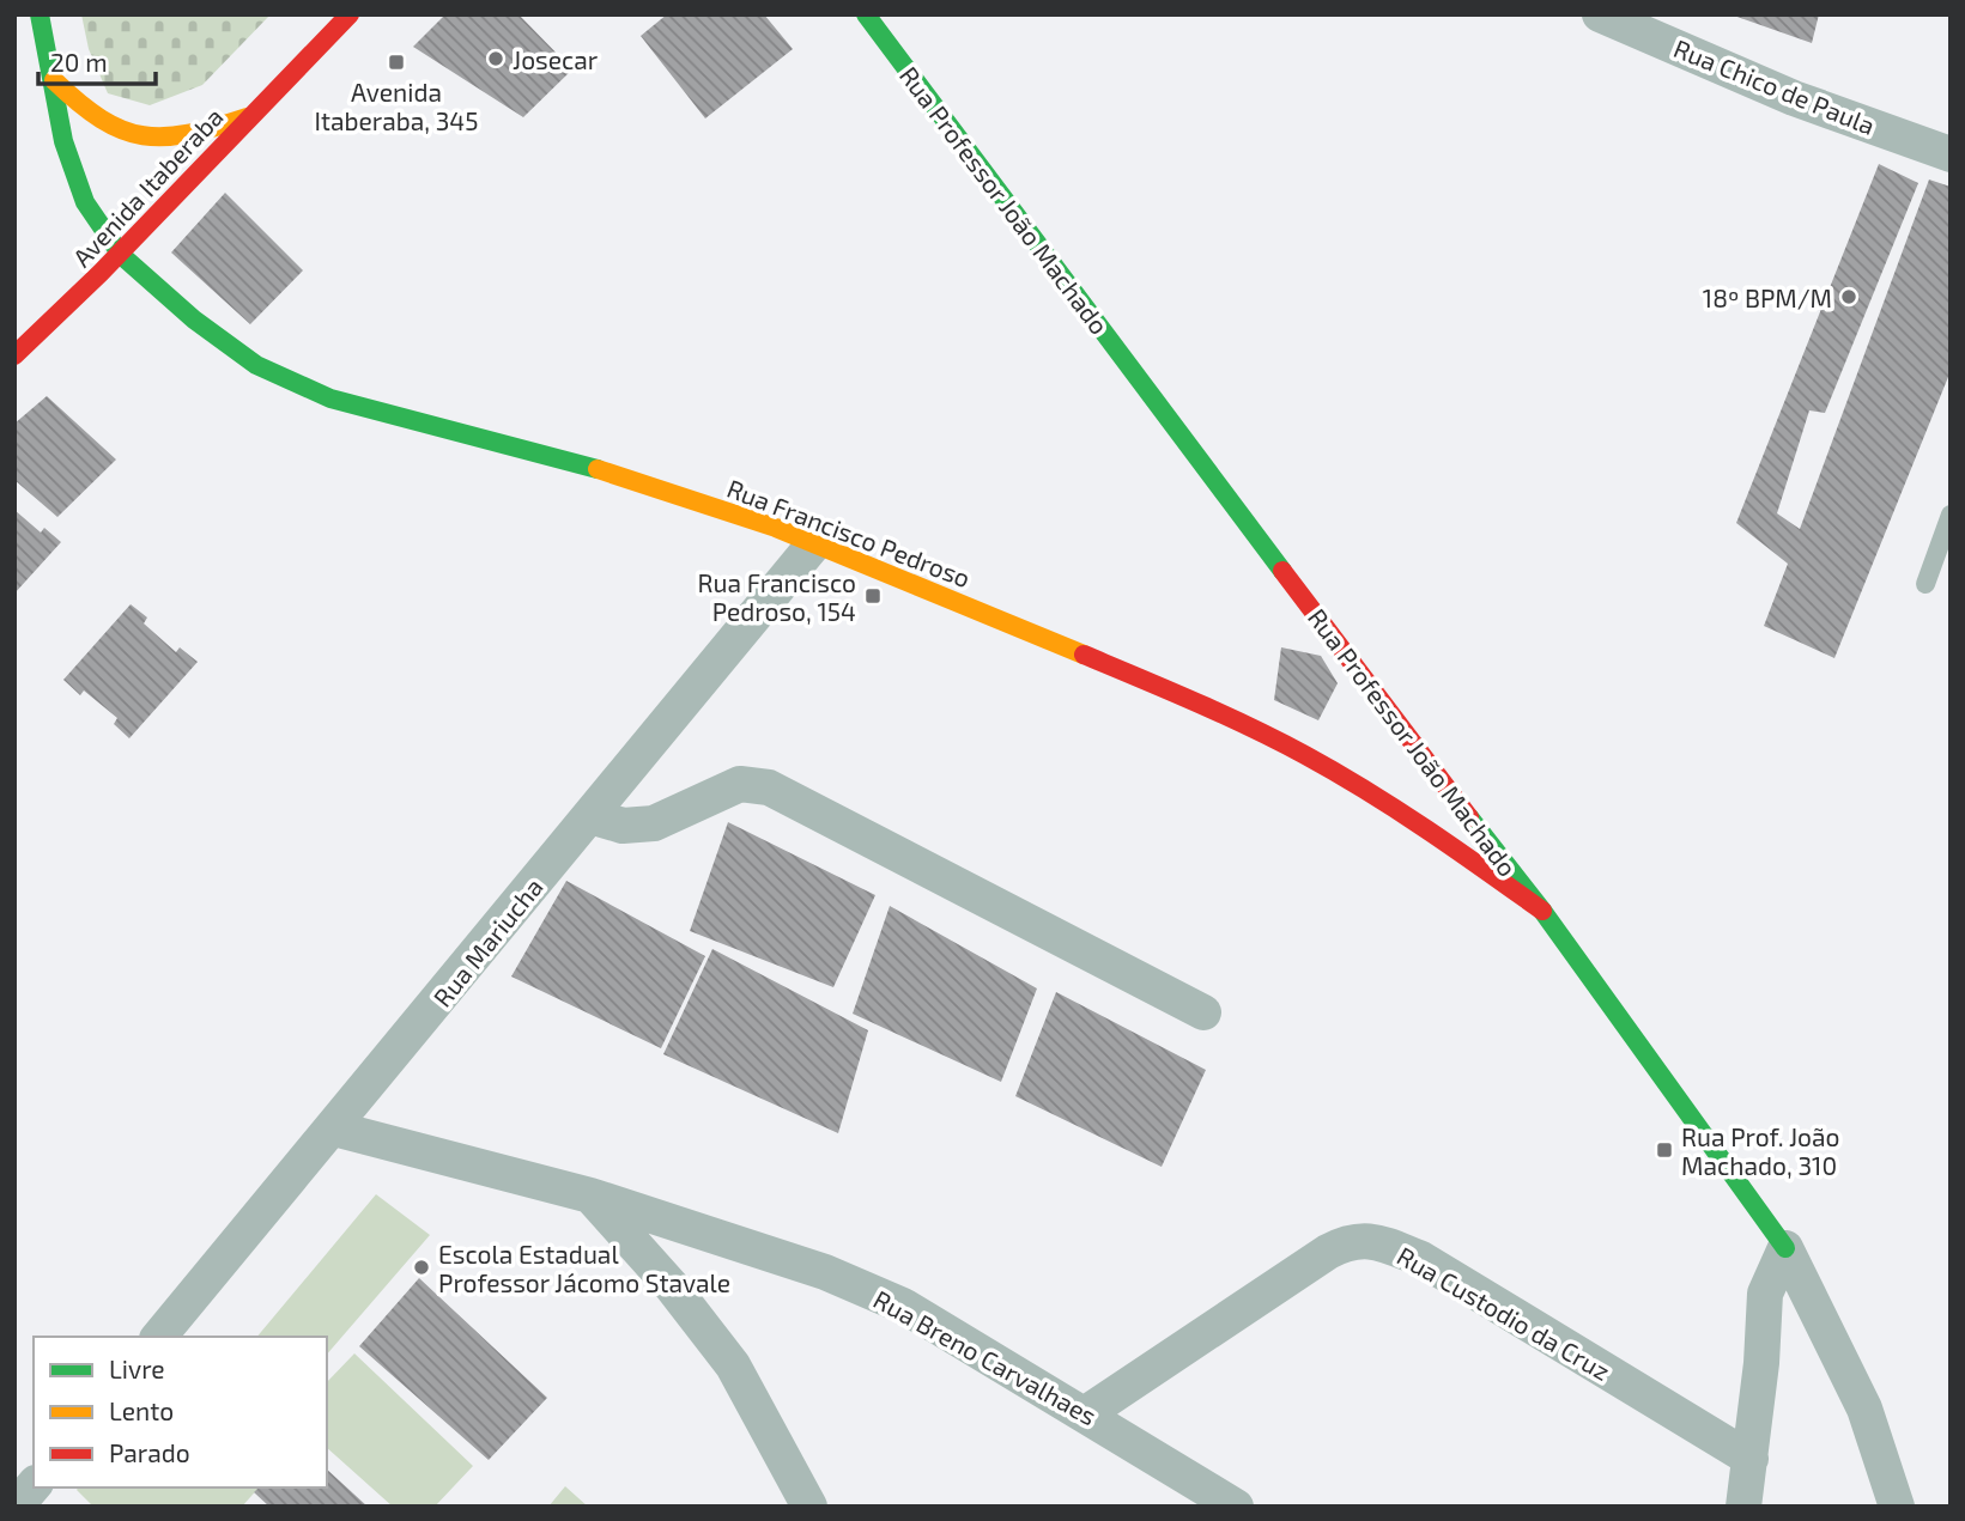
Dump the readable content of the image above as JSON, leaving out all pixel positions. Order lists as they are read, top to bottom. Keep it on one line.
{"streets":{"street":["Rua Chico de Paula","Avenida Itaberaba","Rua Professor João Machado","Rua Francisco Pedroso","Rua Mariucha","Rua Custodio da Cruz","Rua Breno Carvalhaes"]},"crossings":[["Avenida Itaberaba","Rua Francisco Pedroso"],["Rua Professor João Machado","Rua Francisco Pedroso"],["Rua Francisco Pedroso","Rua Mariucha"],["Rua Mariucha","Rua Breno Carvalhaes"],["Rua Custodio da Cruz","Rua Breno Carvalhaes"]],"places":{"other":["Josecar","18º BPM/M","Escola Estadual Professor Jácomo Stavale"],"transit":["Avenida Itaberaba, 345","Rua Francisco Pedroso, 154","Rua Prof. João Machado, 310"]},"legend":["Livre","Lento","Parado"],"scale_bar":"20 m"}
